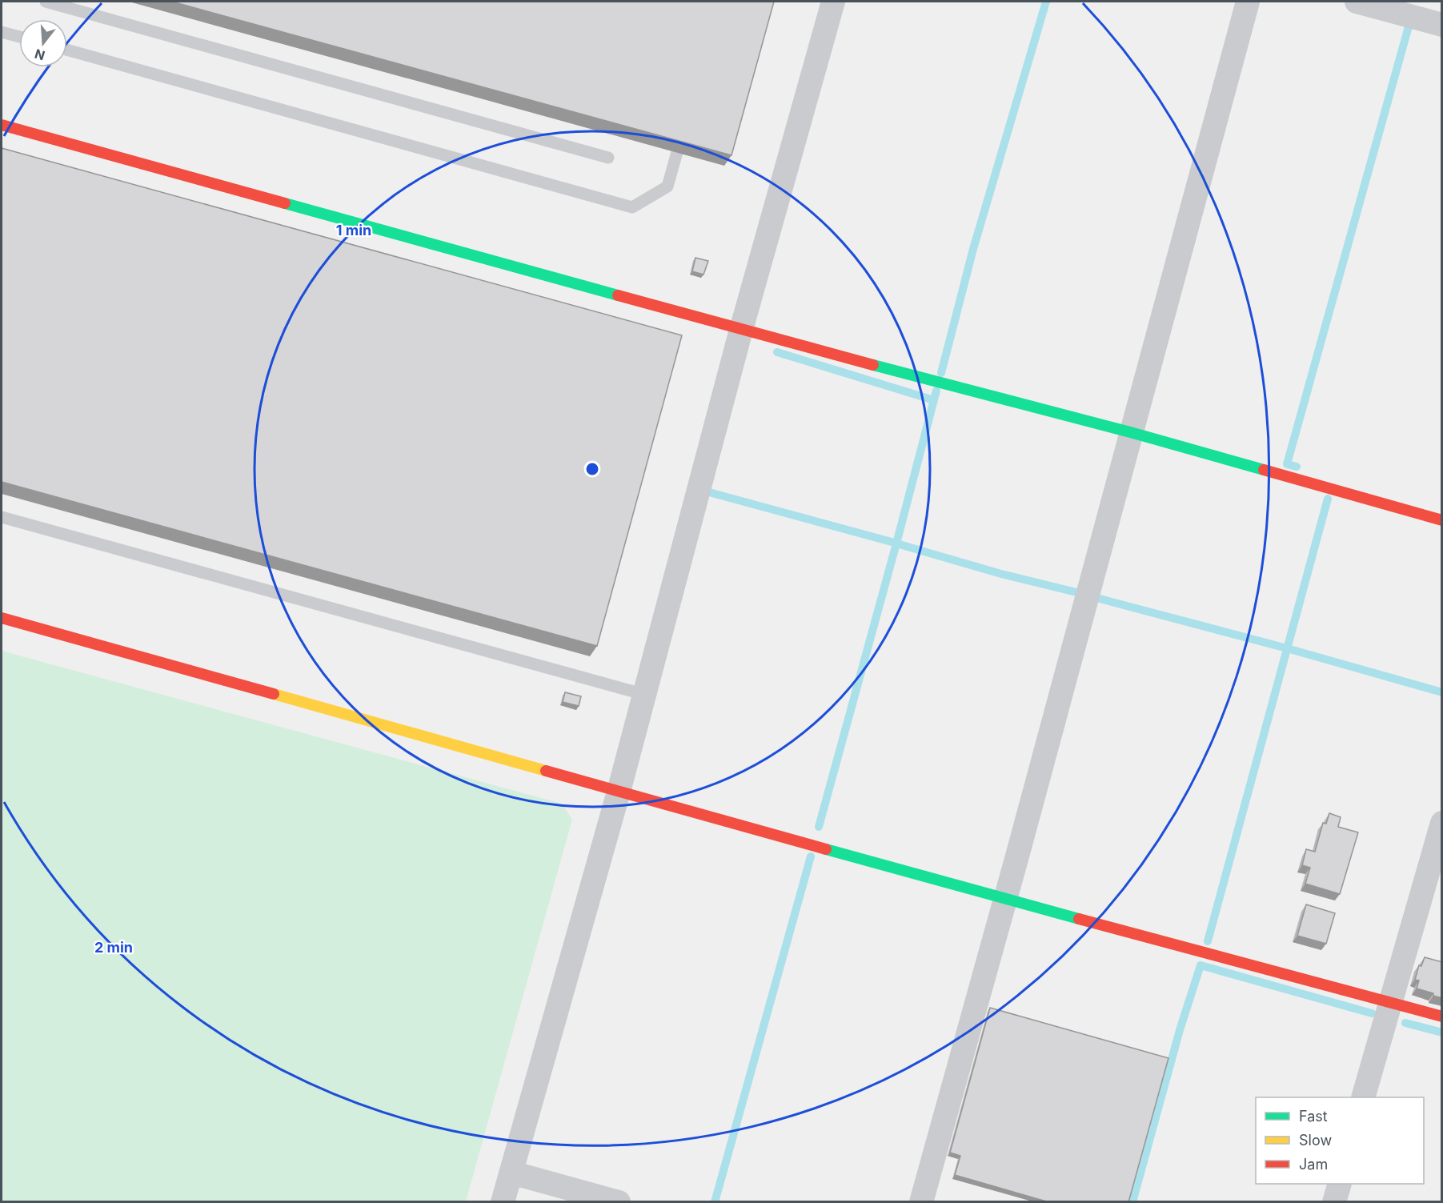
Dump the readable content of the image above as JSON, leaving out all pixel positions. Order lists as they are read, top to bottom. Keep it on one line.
{"legend":["Fast","Slow","Jam"],"north":"bottom","rings":["1 min","2 min"]}
